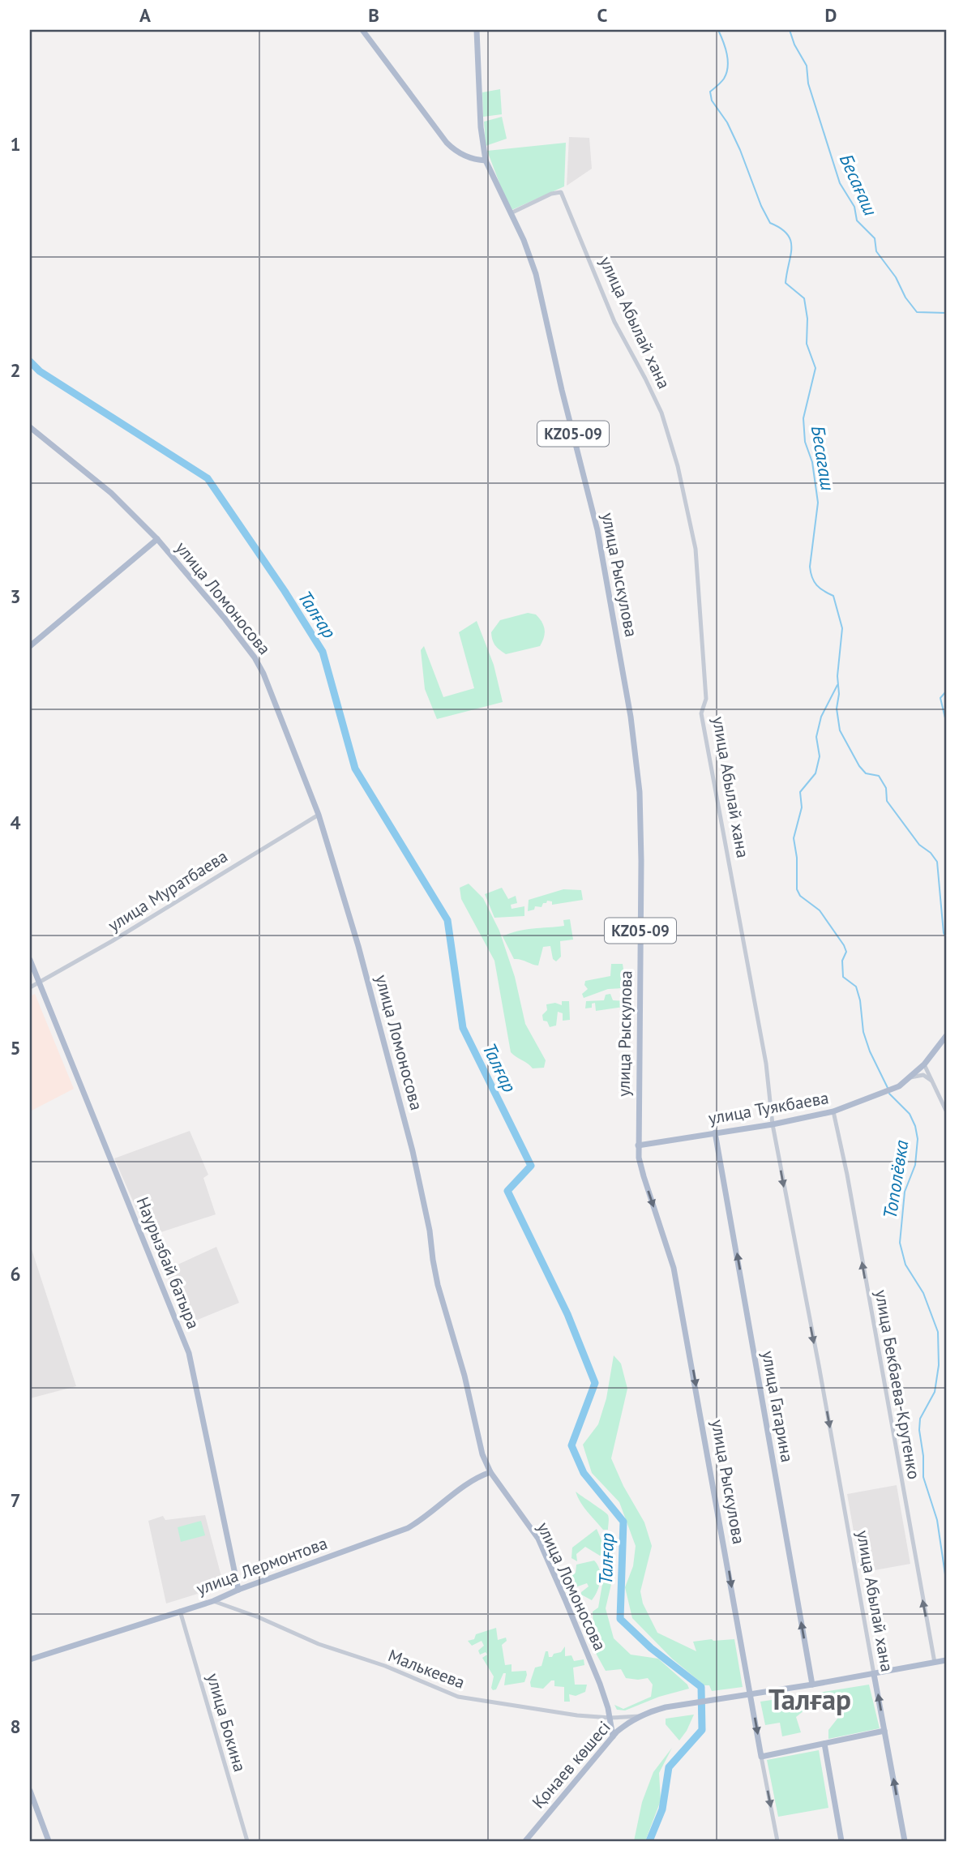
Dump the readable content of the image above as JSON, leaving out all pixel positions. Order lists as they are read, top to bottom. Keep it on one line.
{"streets":{"main road":["улица Абылай хана","KZ05-09","улица Рыскулова","улица Ломоносова","улица Туякбаева","Наурызбай батыра","улица Гагарина","улица Лермонтова","Қонаев көшесі"],"street":["улица Муратбаева","улица Бекбаева-Крутенко","Малькеева","улица Бокина"]},"crossings":[["улица Абылай хана","улица Рыскулова"],["улица Абылай хана","улица Туякбаева"],["улица Абылай хана","Қонаев көшесі"],["улица Рыскулова","улица Туякбаева"],["улица Рыскулова","Қонаев көшесі"],["улица Ломоносова","улица Муратбаева"],["улица Ломоносова","улица Лермонтова"],["улица Ломоносова","Малькеева"],["улица Ломоносова","Қонаев көшесі"],["улица Муратбаева","Наурызбай батыра"],["улица Туякбаева","улица Бекбаева-Крутенко"],["улица Туякбаева","улица Гагарина"],["Наурызбай батыра","улица Лермонтова"],["улица Бекбаева-Крутенко","Қонаев көшесі"],["улица Гагарина","Қонаев көшесі"],["улица Лермонтова","Малькеева"],["улица Лермонтова","улица Бокина"],["Малькеева","Қонаев көшесі"]],"one_way":["улица Рыскулова","улица Бекбаева-Крутенко","улица Гагарина"],"districts":["Талғар"],"water":["Бесағаш","Бесагаш","Талғар","Тополёвка"],"grid":{"columns":["A","B","C","D"],"rows":["1","2","3","4","5","6","7","8"]}}
